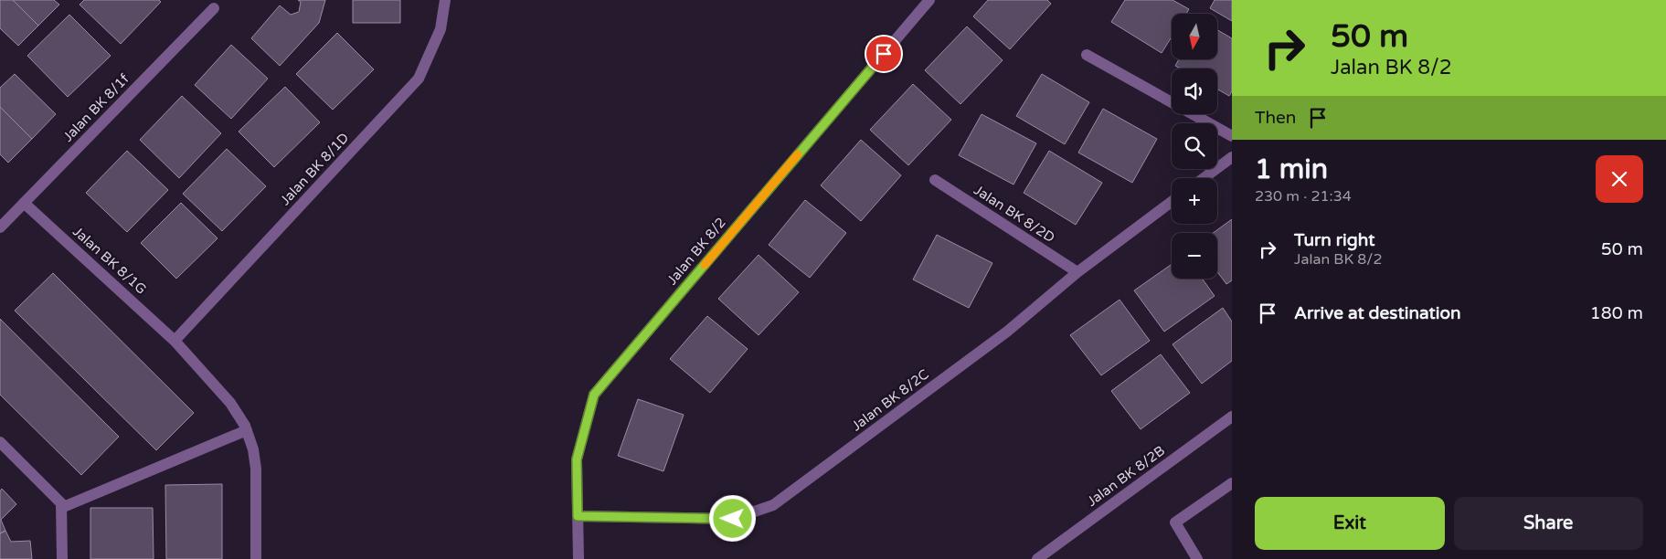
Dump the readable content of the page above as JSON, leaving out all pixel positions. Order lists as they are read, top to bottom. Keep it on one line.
{"streets":{"street":["Jalan BK 8/1f","Jalan BK 8/1D","Jalan BK 8/2D","Jalan BK 8/2","Jalan BK 8/1G","Jalan BK 8/2C","Jalan BK 8/2B"]},"crossings":[["Jalan BK 8/1f","Jalan BK 8/1G"],["Jalan BK 8/1D","Jalan BK 8/1G"],["Jalan BK 8/2D","Jalan BK 8/2C"],["Jalan BK 8/2","Jalan BK 8/2C"]],"north":"bottom","page":{"turn":["50 m","Jalan BK 8/2"],"map_buttons":["+","−"],"then":"Then","heading":["1 min","230 m · 21:34"],"list":[{"name":"Turn right","note":"Jalan BK 8/2","value":"50 m"},{"name":"Arrive at destination","value":"180 m"}],"buttons":["Exit","Share"]}}
